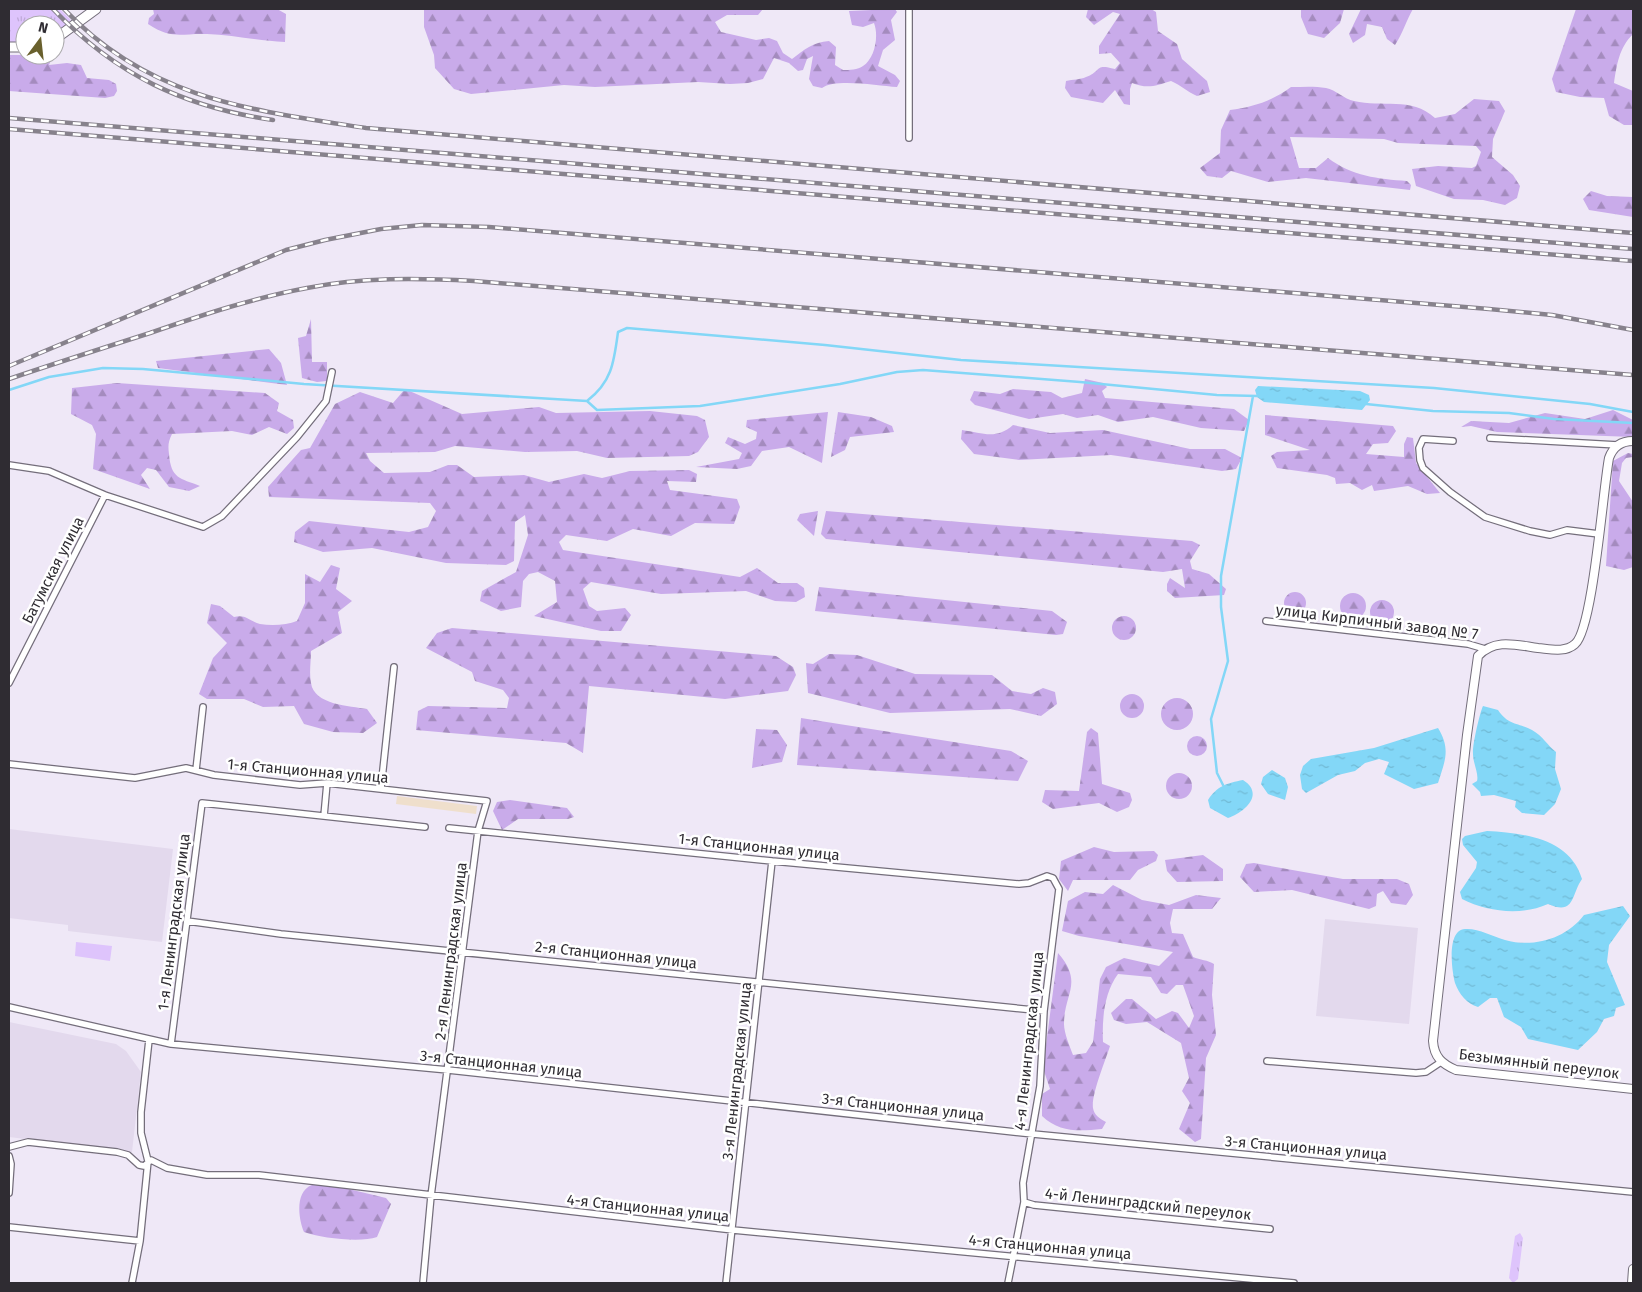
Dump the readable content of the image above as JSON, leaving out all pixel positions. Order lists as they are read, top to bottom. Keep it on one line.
{"streets":{"street":["Батумская улица","улица Кирпичный завод № 7","1-я Станционная улица","1-я Ленинградская улица","2-я Ленинградская улица","2-я Станционная улица","4-я Ленинградская улица","3-я Станционная улица","Безымянный переулок","3-я Ленинградская улица","4-й Ленинградский переулок","4-я Станционная улица"]},"crossings":[["1-я Станционная улица","2-я Ленинградская улица"],["1-я Станционная улица","4-я Ленинградская улица"],["1-я Станционная улица","3-я Ленинградская улица"],["1-я Ленинградская улица","2-я Станционная улица"],["1-я Ленинградская улица","3-я Станционная улица"],["2-я Ленинградская улица","2-я Станционная улица"],["2-я Ленинградская улица","3-я Станционная улица"],["2-я Ленинградская улица","4-я Станционная улица"],["2-я Станционная улица","4-я Ленинградская улица"],["2-я Станционная улица","3-я Ленинградская улица"],["4-я Ленинградская улица","3-я Станционная улица"],["4-я Ленинградская улица","4-й Ленинградский переулок"],["4-я Ленинградская улица","4-я Станционная улица"],["3-я Станционная улица","3-я Ленинградская улица"],["3-я Ленинградская улица","4-я Станционная улица"]],"north":"top"}
